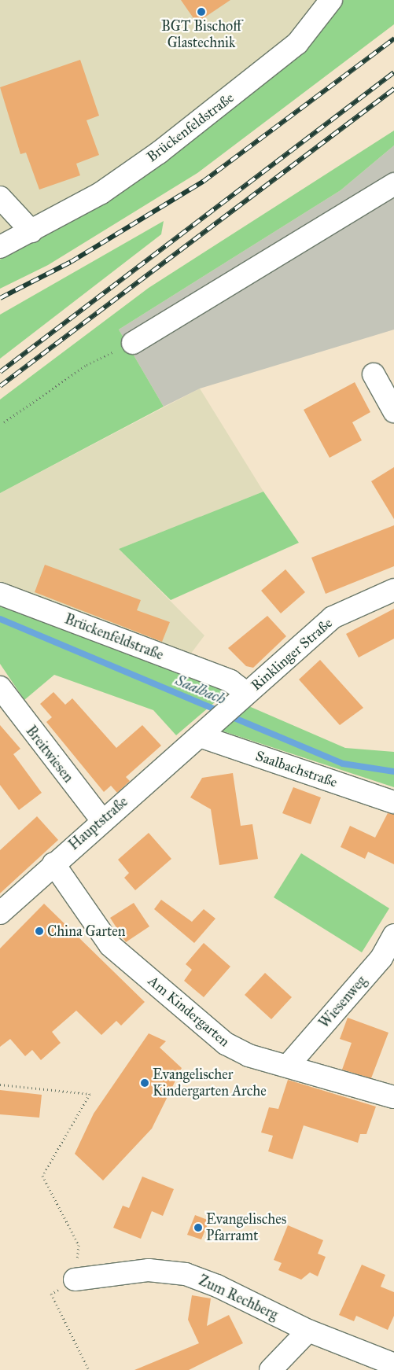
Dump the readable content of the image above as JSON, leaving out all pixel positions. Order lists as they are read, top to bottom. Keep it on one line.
{"streets":{"street":["Brückenfeldstraße","Rinklinger Straße","Breitwiesen","Saalbachstraße","Hauptstraße","Wiesenweg","Am Kindergarten","Zum Rechberg"]},"crossings":[["Brückenfeldstraße","Rinklinger Straße"],["Rinklinger Straße","Saalbachstraße"],["Rinklinger Straße","Hauptstraße"],["Breitwiesen","Hauptstraße"],["Saalbachstraße","Hauptstraße"],["Hauptstraße","Am Kindergarten"],["Wiesenweg","Am Kindergarten"]],"water":["Saalbach"],"places":["BGT Bischoff Glastechnik","China Garten","Evangelischer Kindergarten Arche","Evangelisches Pfarramt"]}
